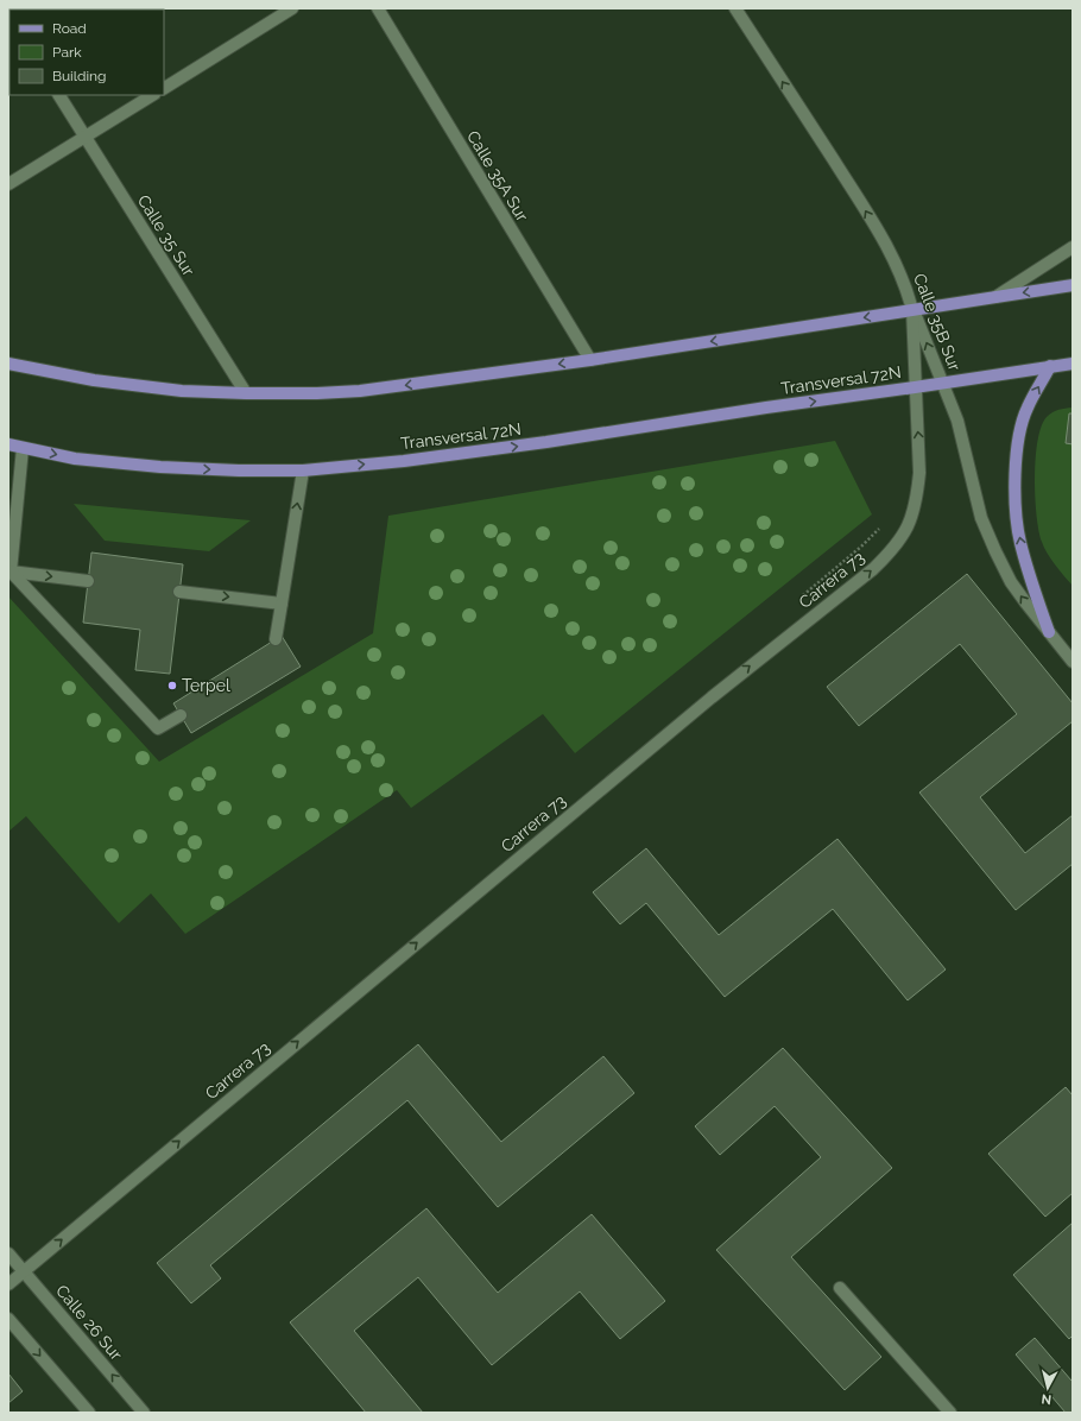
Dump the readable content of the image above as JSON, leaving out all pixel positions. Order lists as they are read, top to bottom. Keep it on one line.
{"streets":{"main road":["Transversal 72N"],"street":["Calle 35A Sur","Calle 35 Sur","Calle 35B Sur","Carrera 73","Calle 26 Sur"]},"crossings":[["Calle 35B Sur","Transversal 72N"],["Calle 35B Sur","Carrera 73"],["Transversal 72N","Carrera 73"],["Carrera 73","Calle 26 Sur"]],"one_way":["Calle 35B Sur","Carrera 73"],"places":["Terpel"],"legend":["Road","Park","Building"],"north":"bottom"}
